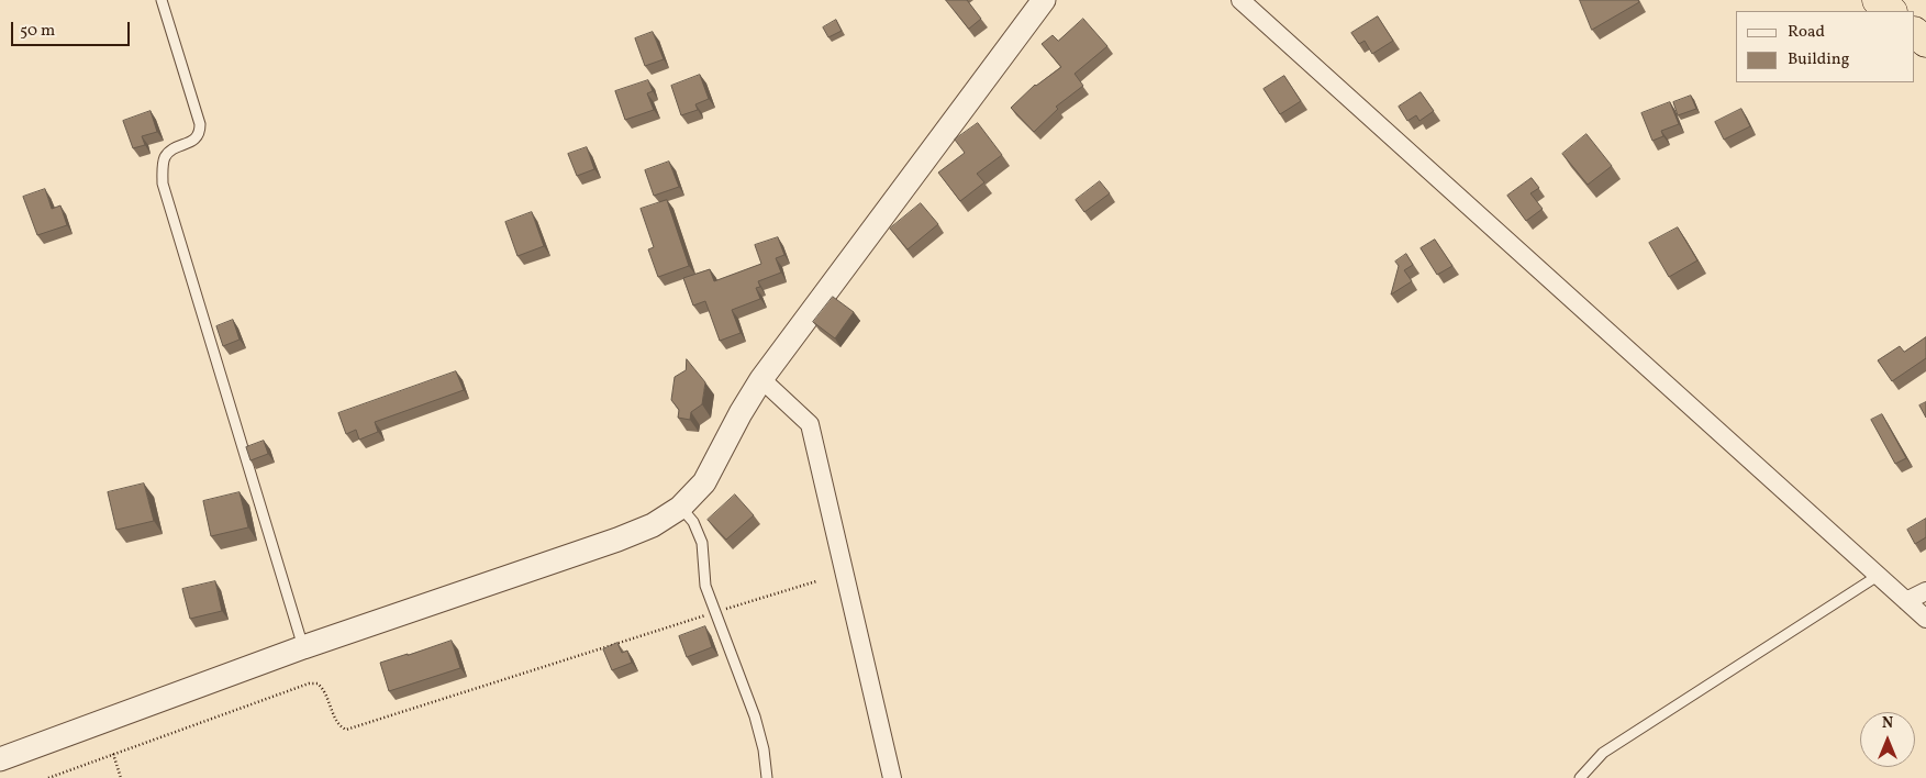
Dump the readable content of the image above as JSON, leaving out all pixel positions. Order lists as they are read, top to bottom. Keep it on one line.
{"legend":["Road","Building"],"scale_bar":"50 m","north":"top"}
